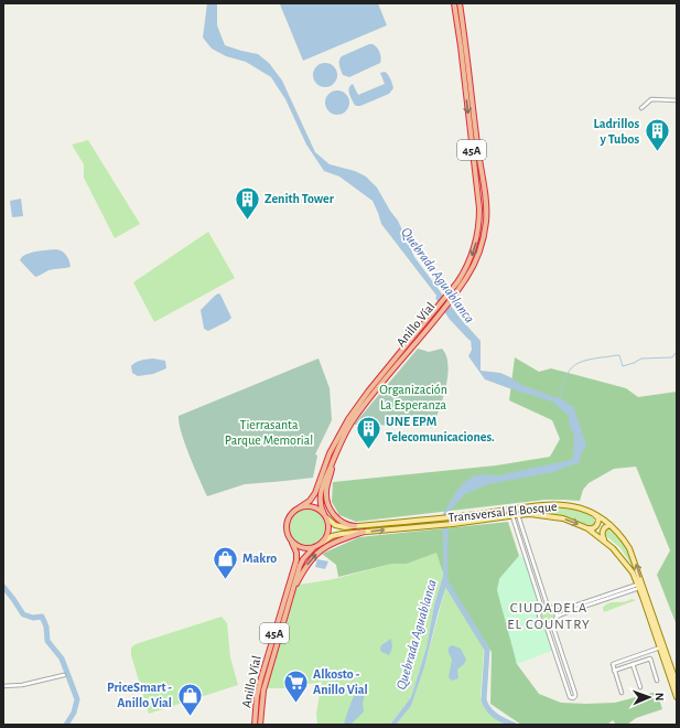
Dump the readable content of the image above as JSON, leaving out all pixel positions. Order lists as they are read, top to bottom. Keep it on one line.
{"streets":{"highway":["45A","Anillo Víal"],"main road":["Transversal El Bosque"]},"crossings":[["Anillo Víal","Transversal El Bosque"]],"districts":["CIUDADELA EL COUNTRY"],"water":["Quebrada Aguablanca"],"parks":["Organización La Esperanza","Tierrasanta Parque Memorial"],"places":{"building":["Ladrillos y Tubos","Zenith Tower","UNE EPM Telecomunicaciones."],"shop":["Makro","PriceSmart - Anillo Vial"],"supermarket":["Alkosto - Anillo Vial"]},"north":"right"}
